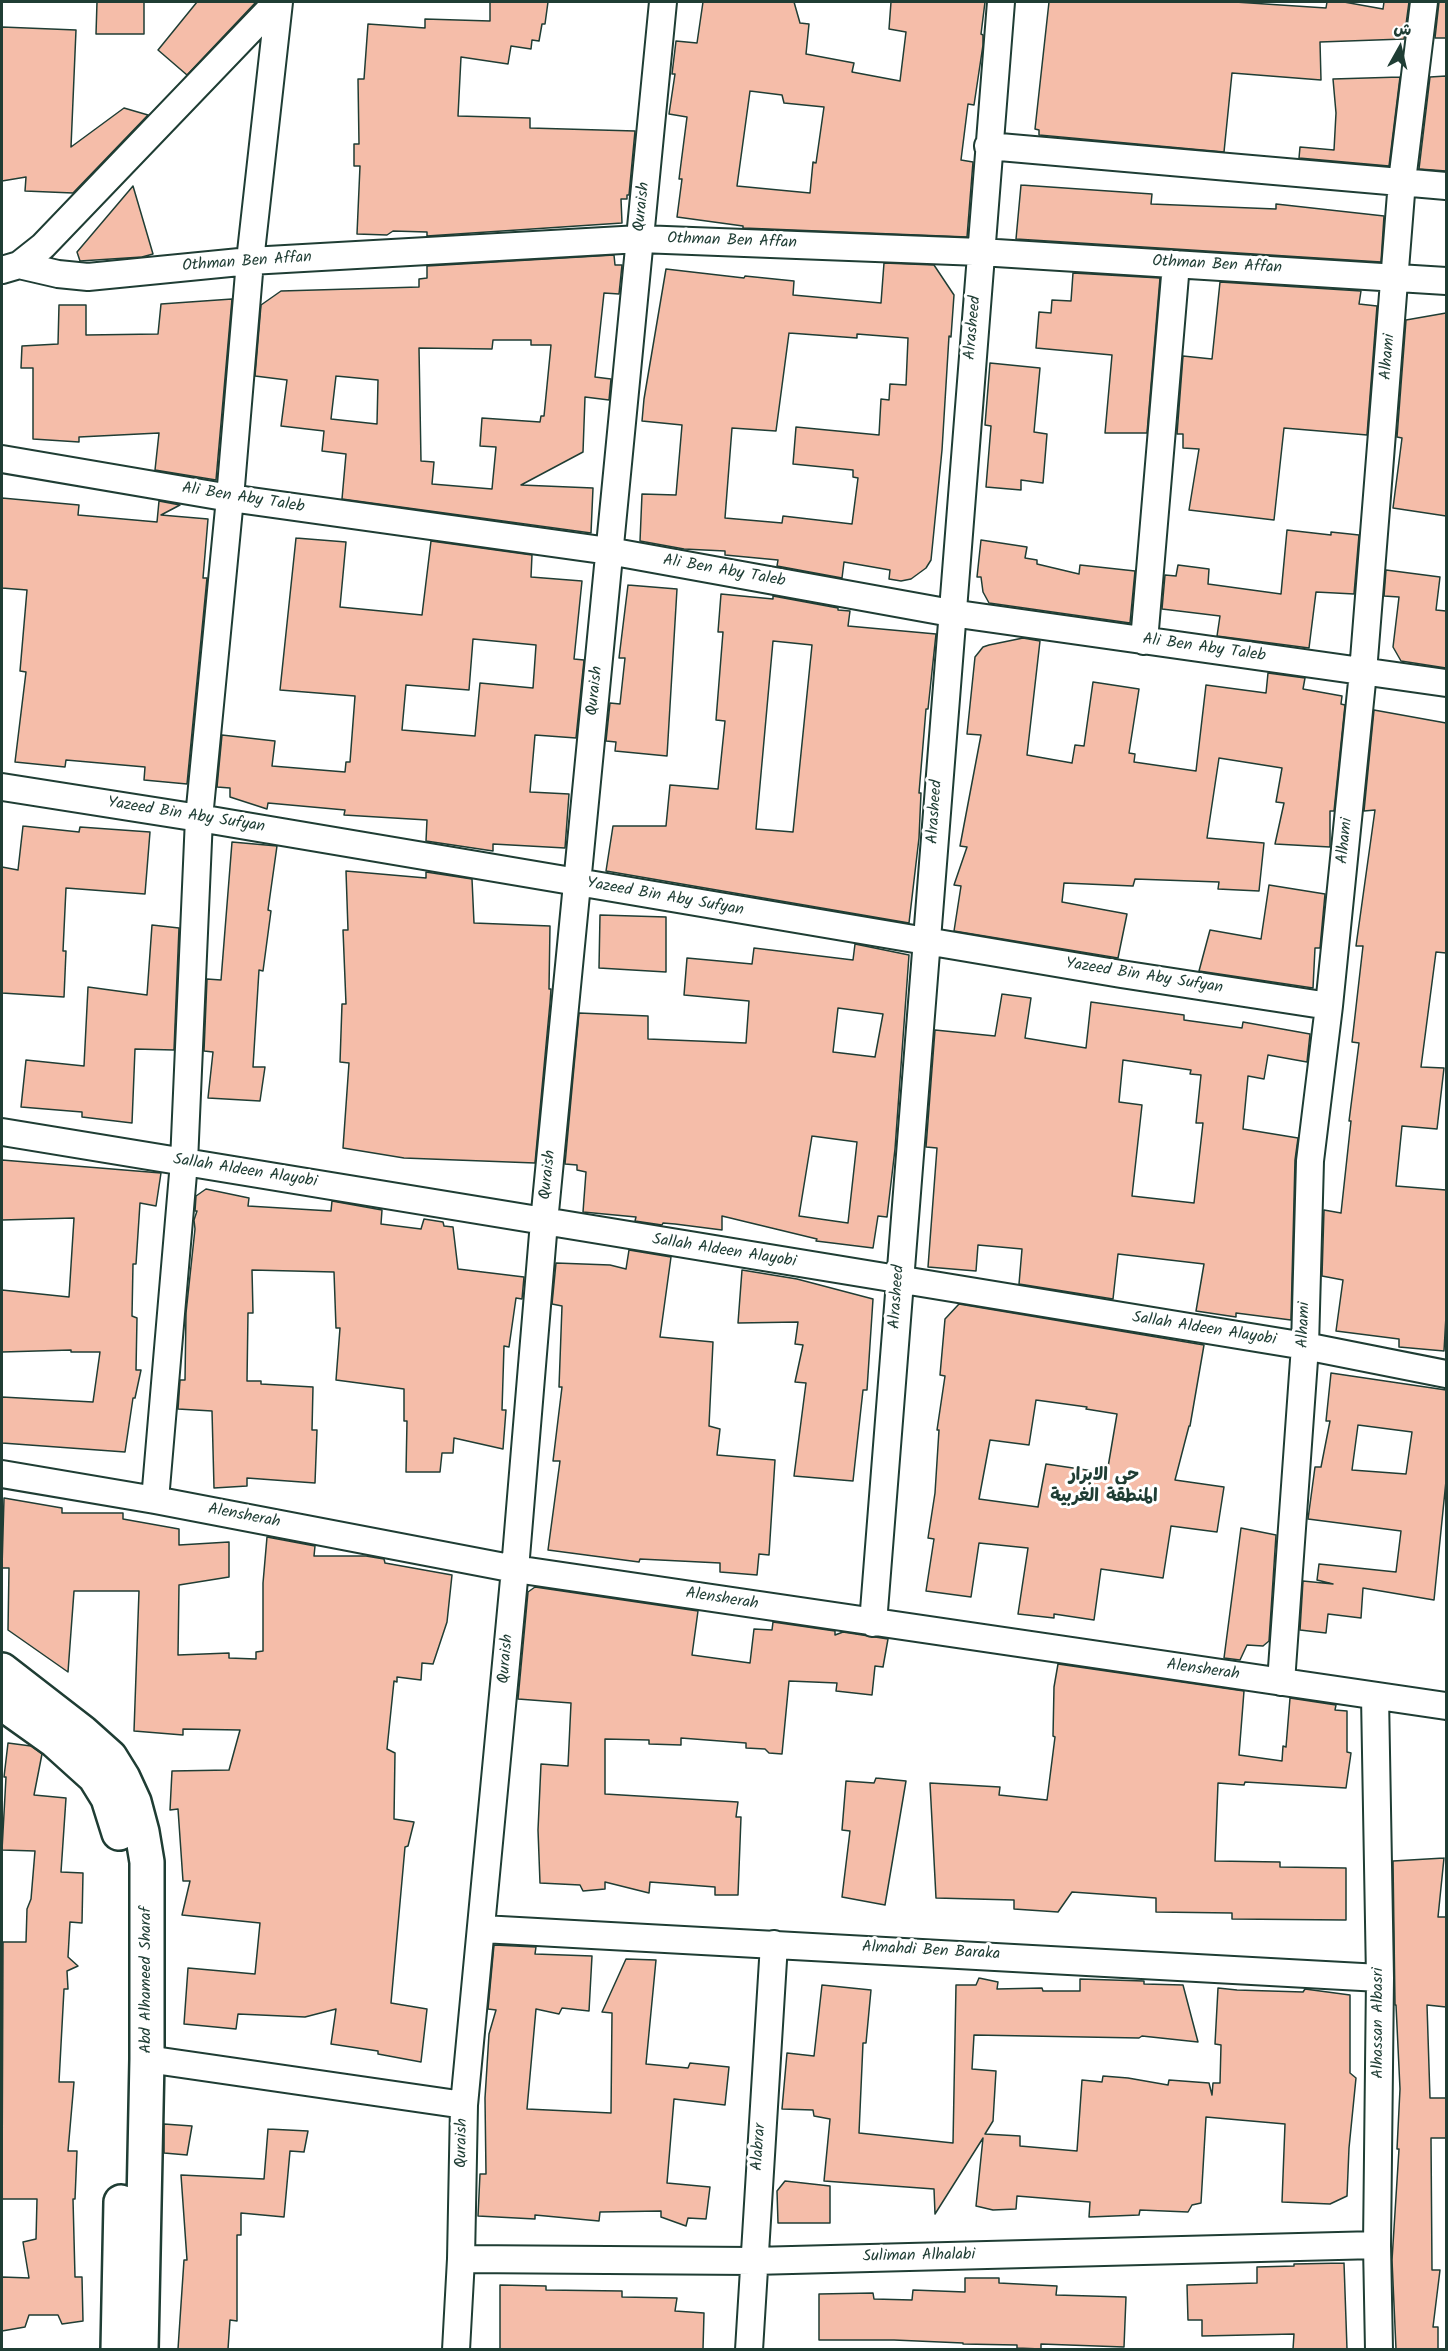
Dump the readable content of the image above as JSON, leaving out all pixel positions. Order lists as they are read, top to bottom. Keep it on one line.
{"streets":{"main road":["Abd Alhameed Sharaf"],"street":["Quraish","Othman Ben Affan","Alrasheed","Alhami","Ali Ben Aby Taleb","Yazeed Bin Aby Sufyan","Sallah Aldeen Alayobi","Alensherah","Almahdi Ben Baraka","Alhassan Albasri","Alabrar","Suliman Alhalabi"]},"crossings":[["Quraish","Othman Ben Affan"],["Quraish","Ali Ben Aby Taleb"],["Quraish","Yazeed Bin Aby Sufyan"],["Quraish","Sallah Aldeen Alayobi"],["Quraish","Alensherah"],["Quraish","Almahdi Ben Baraka"],["Quraish","Suliman Alhalabi"],["Othman Ben Affan","Alrasheed"],["Othman Ben Affan","Alhami"],["Alrasheed","Ali Ben Aby Taleb"],["Alrasheed","Yazeed Bin Aby Sufyan"],["Alrasheed","Sallah Aldeen Alayobi"],["Alrasheed","Alensherah"],["Alhami","Ali Ben Aby Taleb"],["Alhami","Yazeed Bin Aby Sufyan"],["Alhami","Sallah Aldeen Alayobi"],["Alhami","Alensherah"],["Alensherah","Alhassan Albasri"],["Almahdi Ben Baraka","Alhassan Albasri"],["Almahdi Ben Baraka","Alabrar"],["Alhassan Albasri","Suliman Alhalabi"],["Alabrar","Suliman Alhalabi"]],"districts":["حي الابرار المنطقة الغربية"],"north":"top"}
